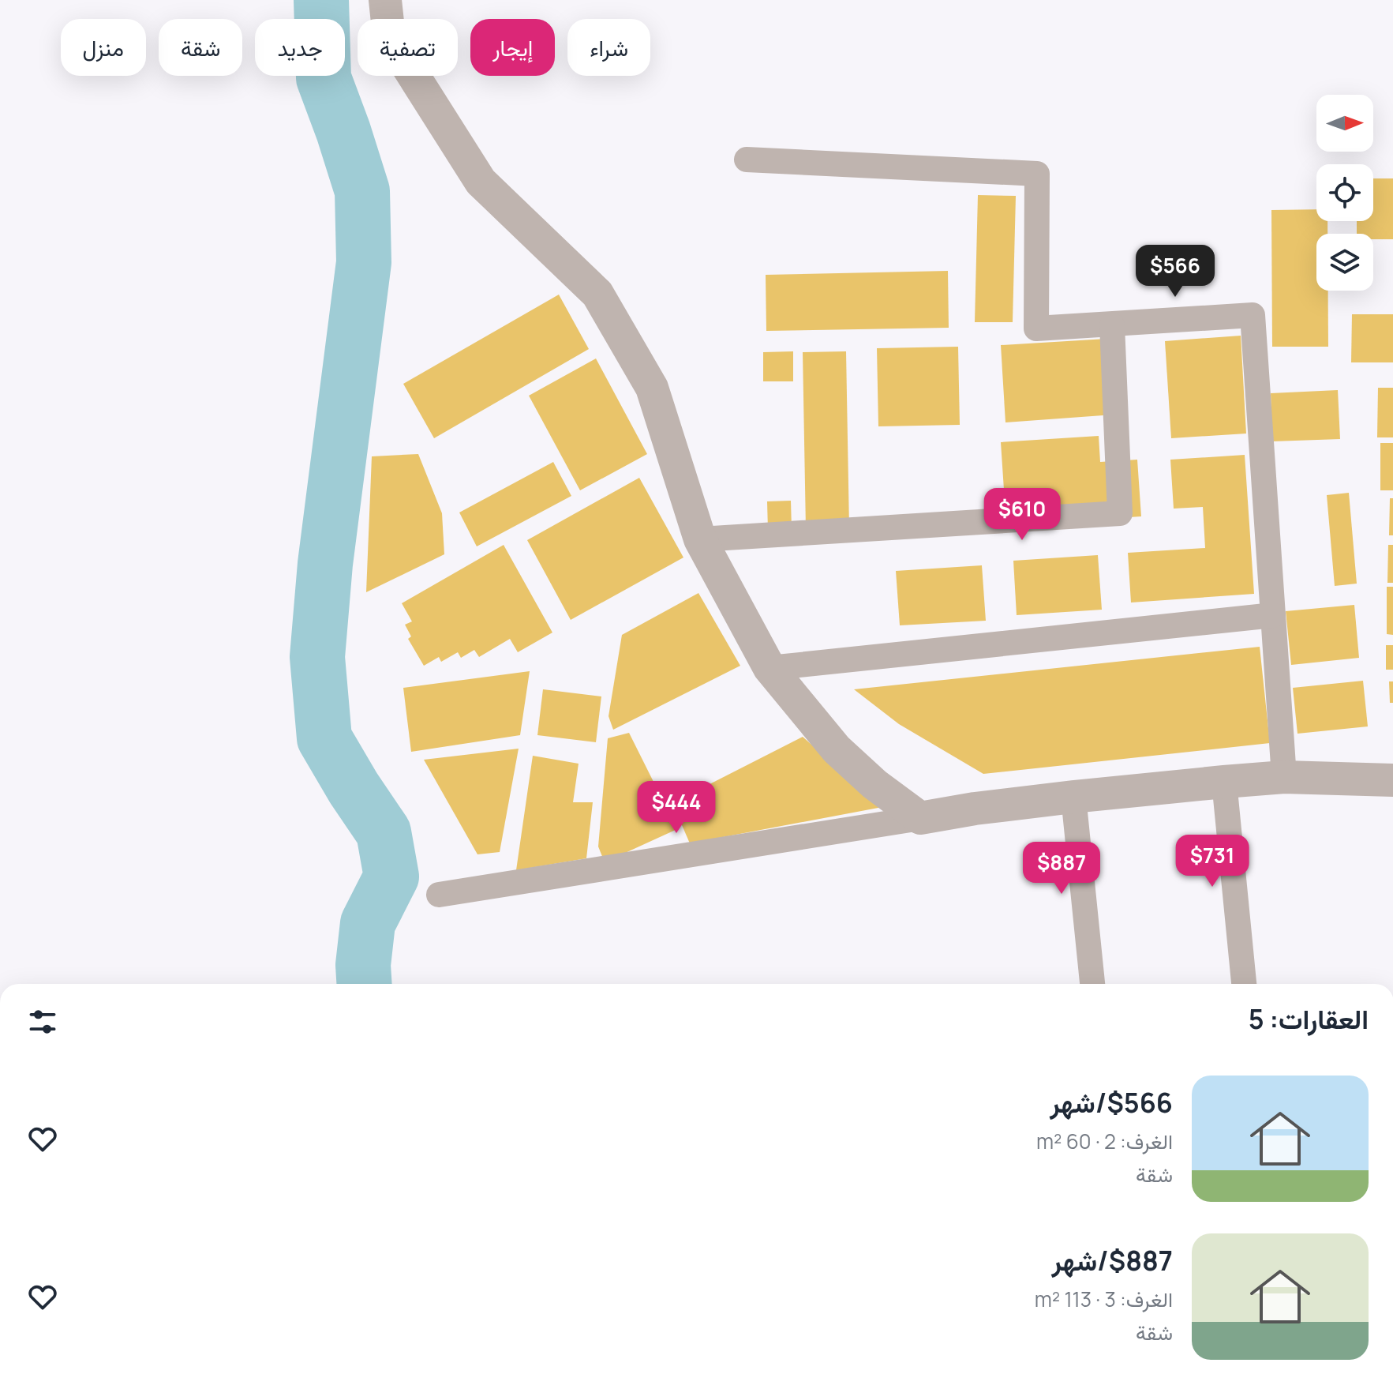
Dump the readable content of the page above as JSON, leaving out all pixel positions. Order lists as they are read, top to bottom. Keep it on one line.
{"north":"right","page":{"chip":["شراء","إيجار","تصفية","جديد","شقة","منزل"],"price":["$566","$610","$444","$731","$887"],"heading":"العقارات: 5","list":[{"name":"$566/شهر","note":"الغرف: 2 · 60 m² · شقة"},{"name":"$887/شهر","note":"الغرف: 3 · 113 m² · شقة"}]}}
